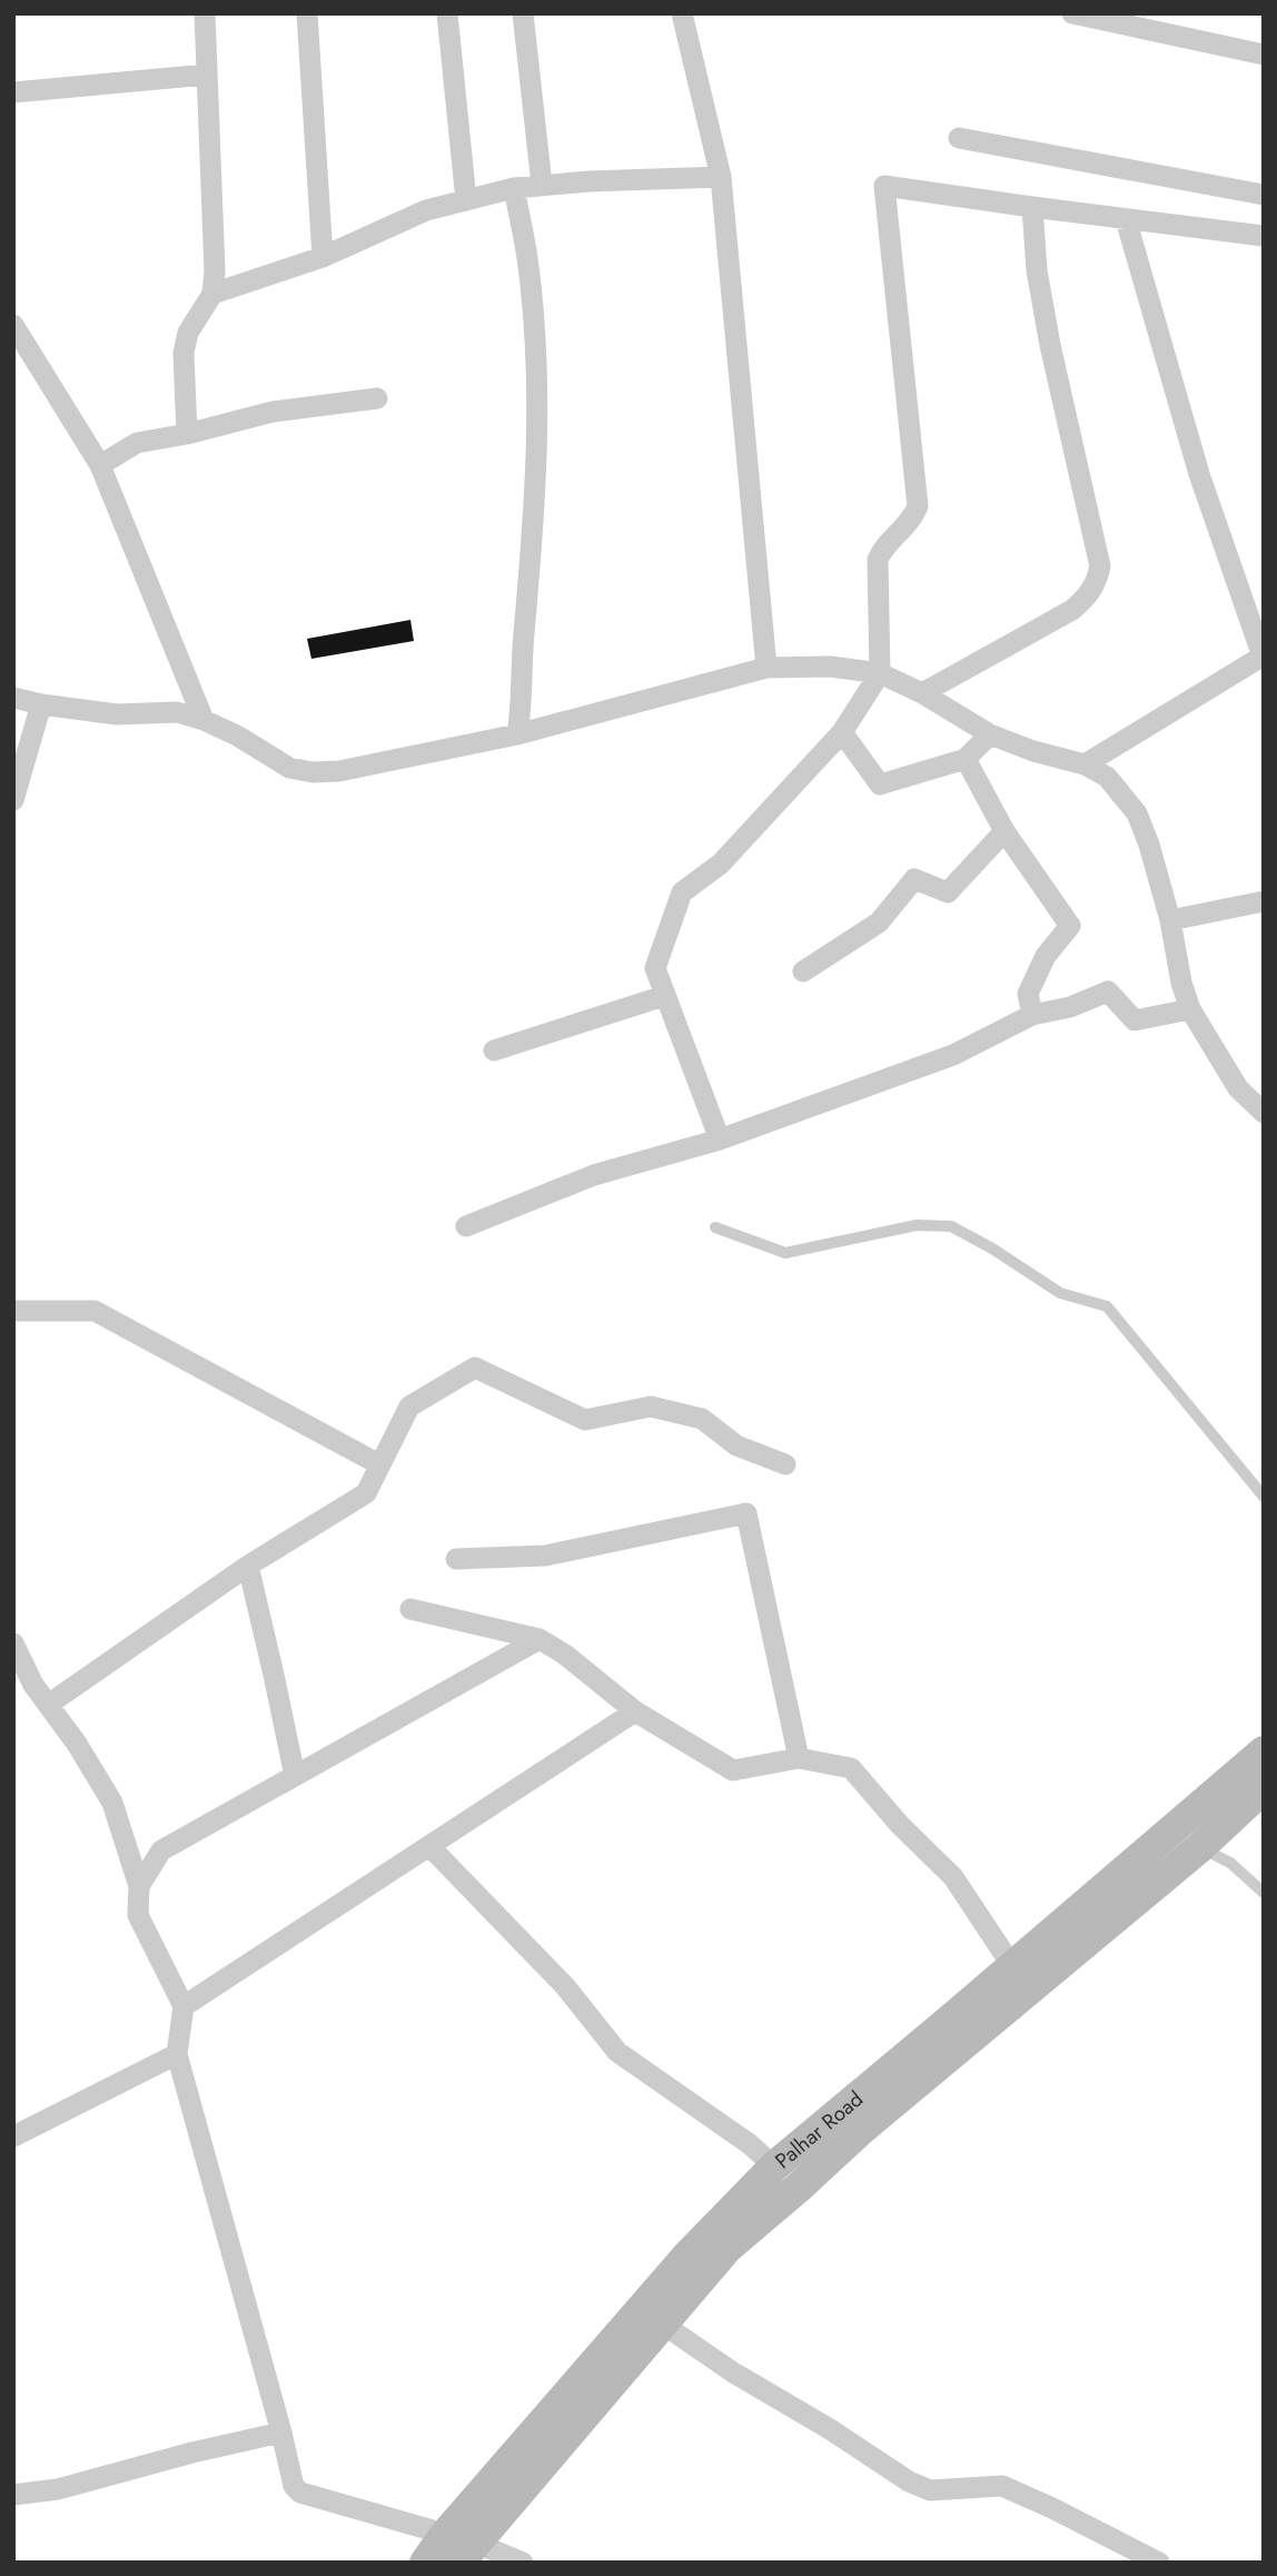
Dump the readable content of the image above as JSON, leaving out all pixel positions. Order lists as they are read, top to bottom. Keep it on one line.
{"streets":{"main road":["Palhar Road"]}}
